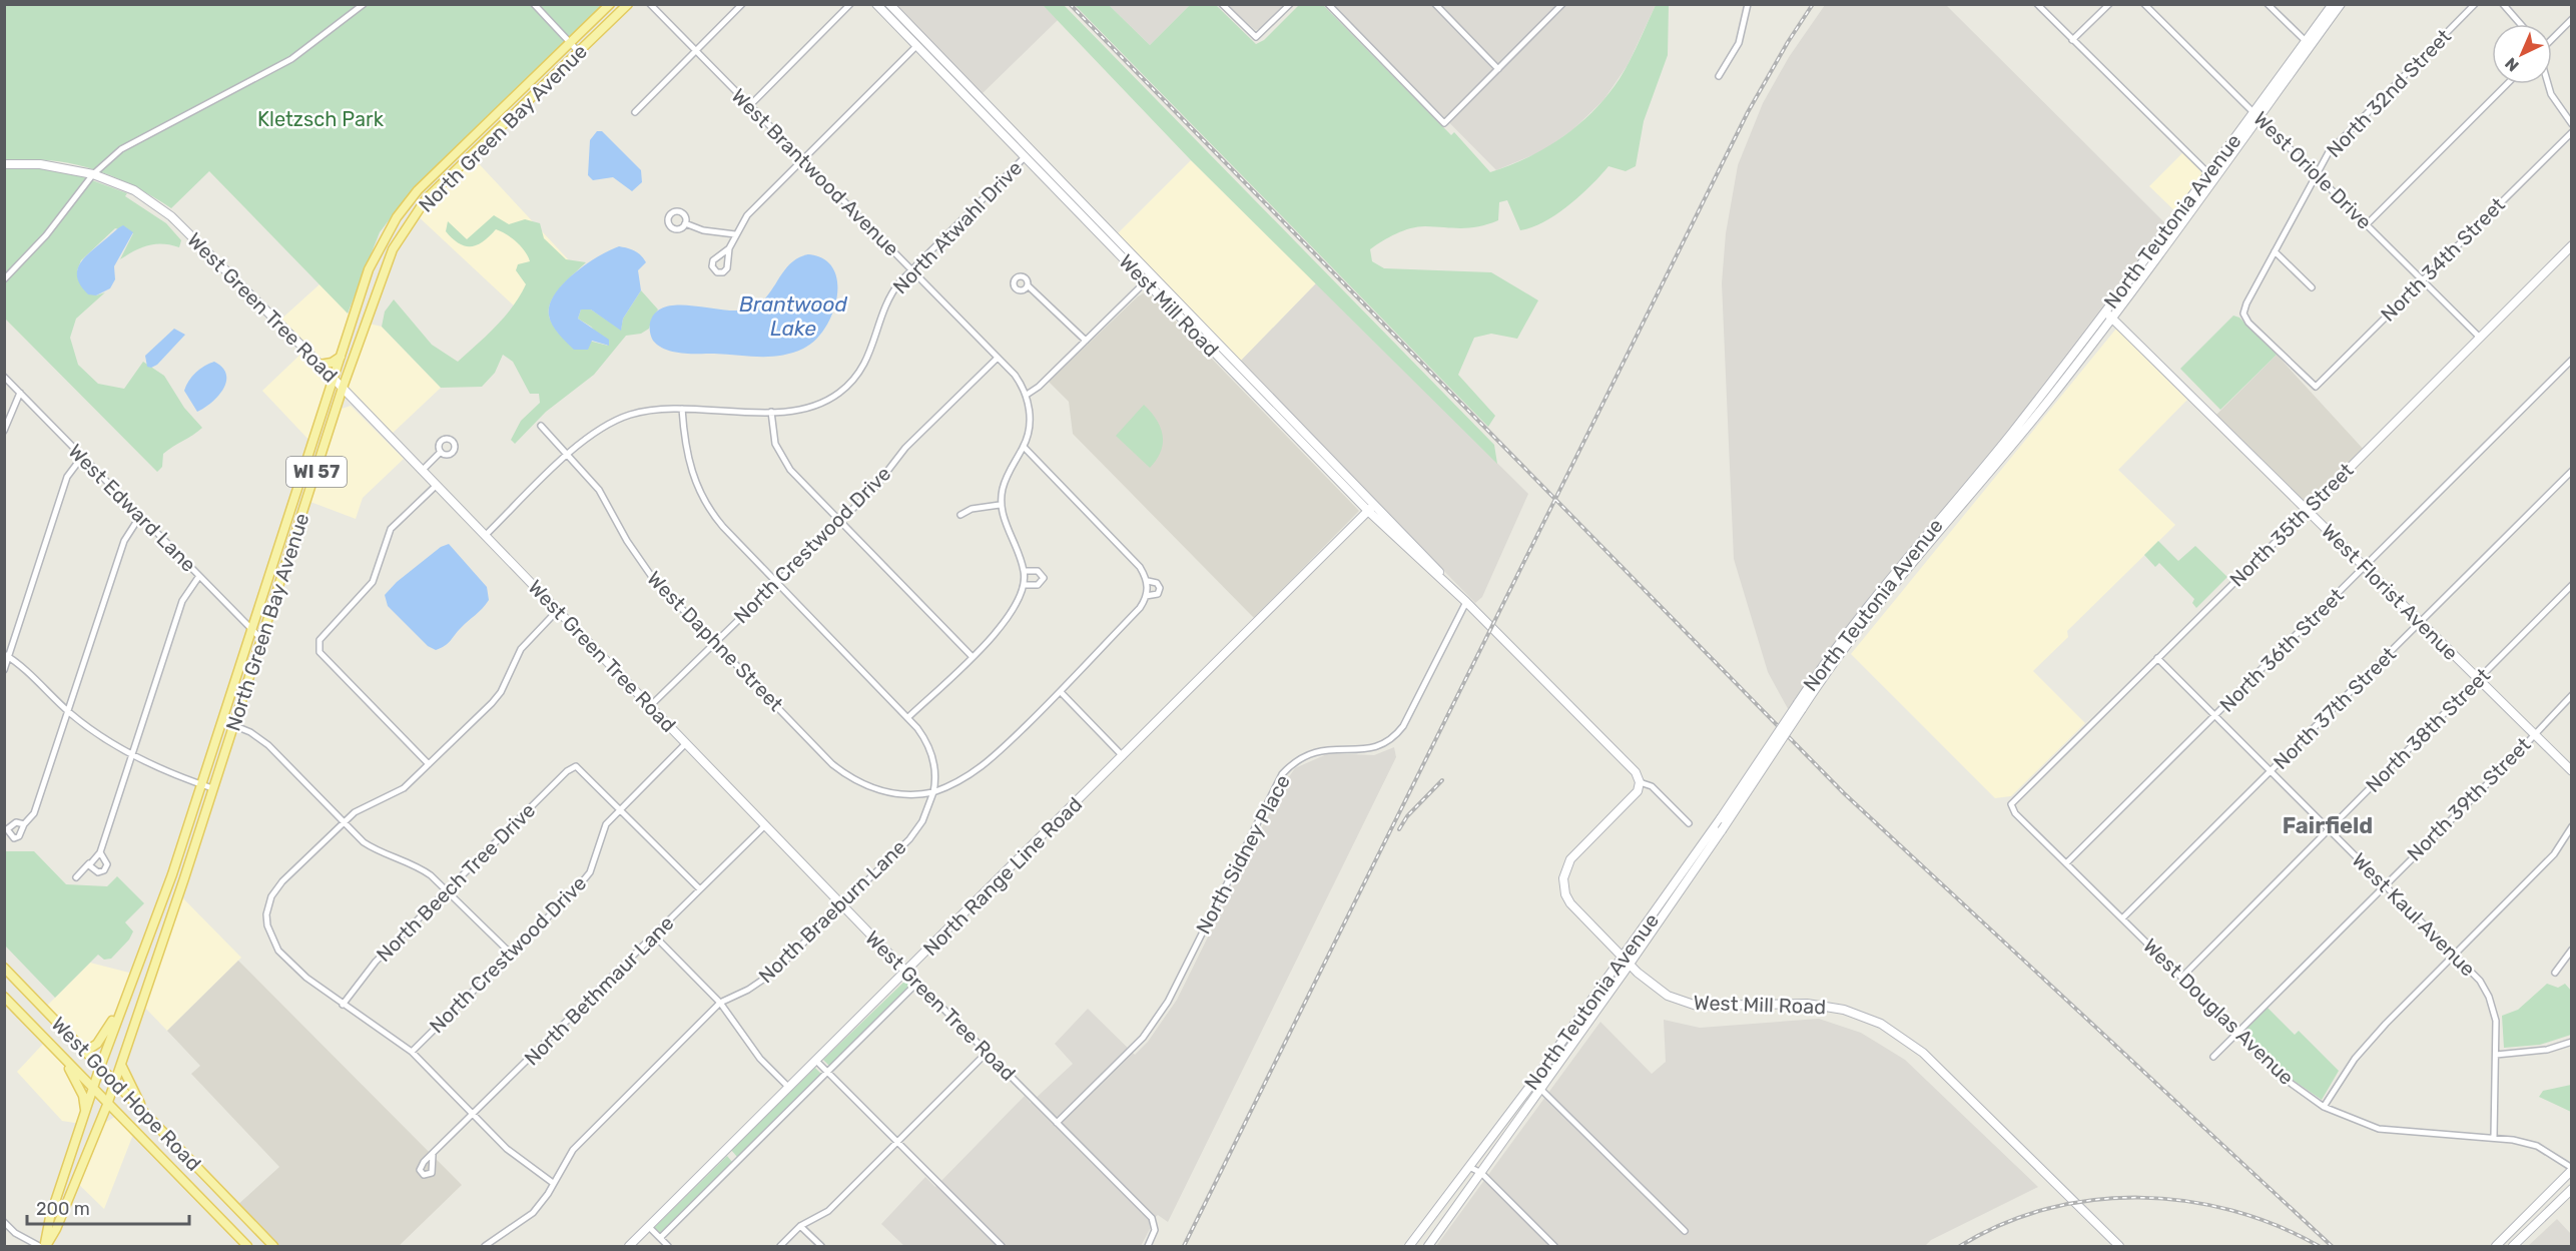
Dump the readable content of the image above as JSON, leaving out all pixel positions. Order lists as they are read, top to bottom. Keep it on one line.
{"streets":{"main road":["North Green Bay Avenue","North Teutonia Avenue","West Mill Road","West Green Tree Road","WI 57","North 35th Street","West Florist Avenue","North Range Line Road","West Good Hope Road"],"street":["North 32nd Street","West Oriole Drive","West Brantwood Avenue","North Atwahl Drive","North 34th Street","West Edward Lane","North Crestwood Drive","West Daphne Street","North 36th Street","North 37th Street","North 38th Street","North 39th Street","North Sidney Place","North Beech Tree Drive","North Braeburn Lane","West Kaul Avenue","North Bethmaur Lane","West Douglas Avenue"]},"crossings":[["North 32nd Street","West Oriole Drive"],["North 32nd Street","North 34th Street"],["North Green Bay Avenue","West Green Tree Road"],["North Green Bay Avenue","West Edward Lane"],["North Green Bay Avenue","West Good Hope Road"],["West Oriole Drive","North Teutonia Avenue"],["West Oriole Drive","North 34th Street"],["West Oriole Drive","North 35th Street"],["West Brantwood Avenue","North Atwahl Drive"],["West Brantwood Avenue","North Crestwood Drive"],["North Teutonia Avenue","West Mill Road"],["North Teutonia Avenue","West Florist Avenue"],["North Atwahl Drive","West Mill Road"],["North Atwahl Drive","West Green Tree Road"],["North Atwahl Drive","West Daphne Street"],["West Mill Road","North Sidney Place"],["West Mill Road","North Range Line Road"],["West Green Tree Road","North Crestwood Drive"],["West Green Tree Road","North Sidney Place"],["West Green Tree Road","North Range Line Road"],["West Green Tree Road","North Braeburn Lane"],["West Green Tree Road","North Bethmaur Lane"],["North 35th Street","West Florist Avenue"],["North 35th Street","West Kaul Avenue"],["North 35th Street","West Douglas Avenue"],["North Crestwood Drive","West Daphne Street"],["North Crestwood Drive","North Beech Tree Drive"],["West Florist Avenue","North 36th Street"],["West Florist Avenue","North 37th Street"],["West Florist Avenue","North 38th Street"],["West Florist Avenue","North 39th Street"],["West Daphne Street","North Braeburn Lane"],["North 36th Street","West Kaul Avenue"],["North 36th Street","West Douglas Avenue"],["North 37th Street","West Kaul Avenue"],["North 37th Street","West Douglas Avenue"],["North 38th Street","West Kaul Avenue"],["North 38th Street","West Douglas Avenue"],["North 39th Street","West Kaul Avenue"],["North 39th Street","West Douglas Avenue"],["West Kaul Avenue","West Douglas Avenue"]],"districts":["Fairfield"],"water":["Brantwood Lake"],"parks":["Kletzsch Park"],"scale_bar":"200 m","north":"bottom left"}
